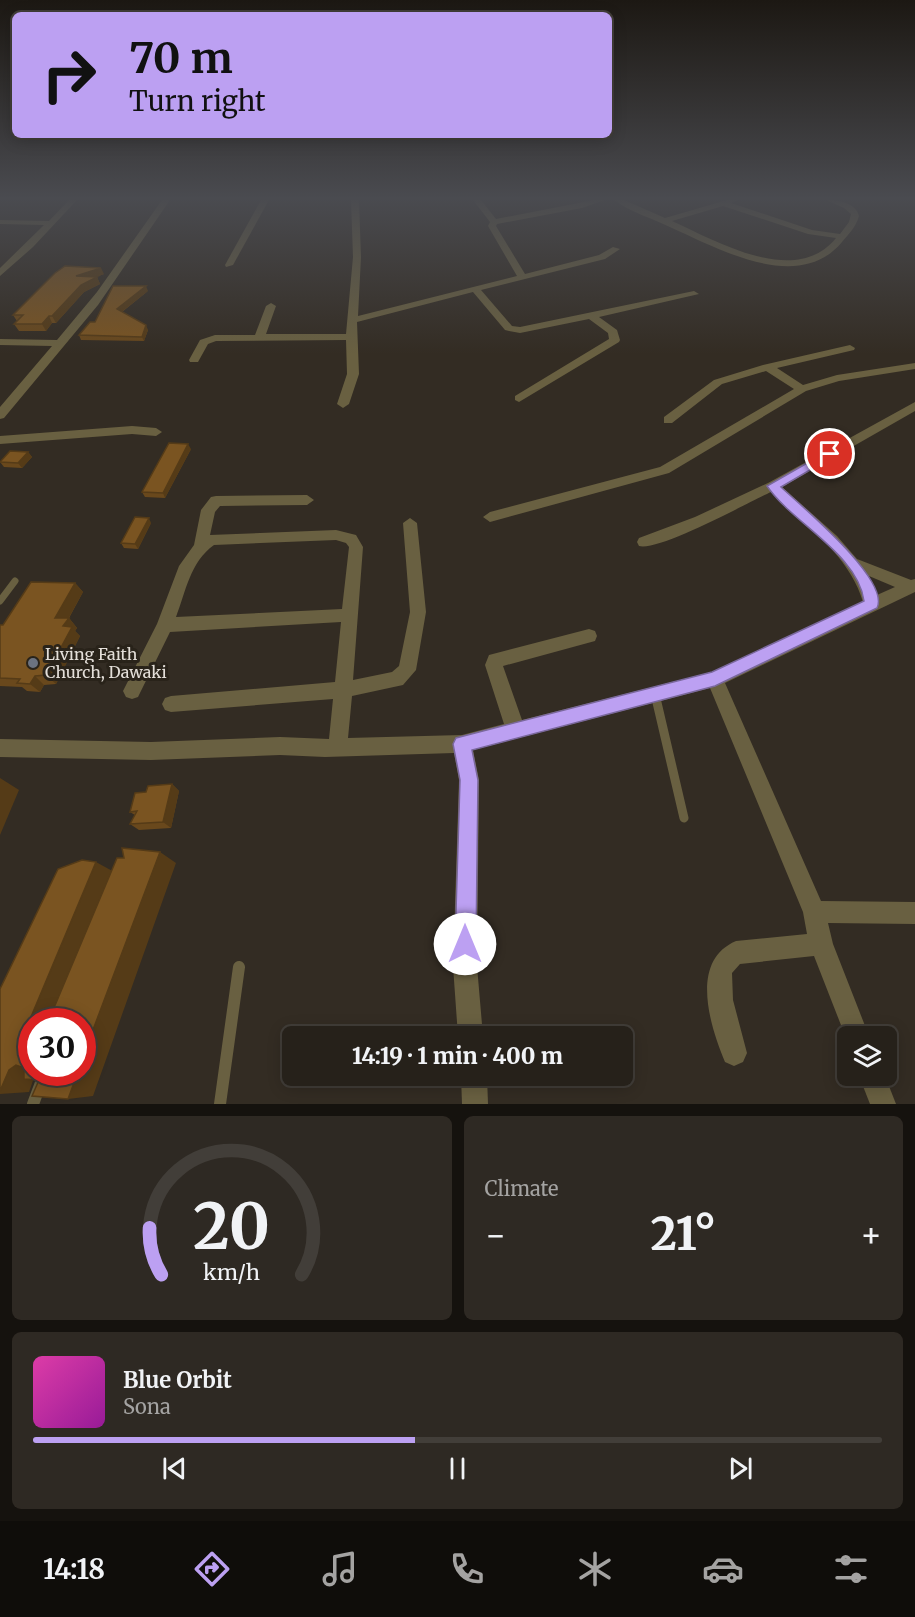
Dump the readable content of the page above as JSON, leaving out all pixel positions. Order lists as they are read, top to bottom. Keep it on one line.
{"places":["Living Faith Church, Dawaki"],"page":{"turn":["70 m","Turn right"],"limit":"30","trip":"14:19 · 1 min · 400 m","tile":"Climate","heat":["−","21°","+"],"song":["Blue Orbit","Sona"],"tabs":"14:18","gauge":["20","km/h"]}}
